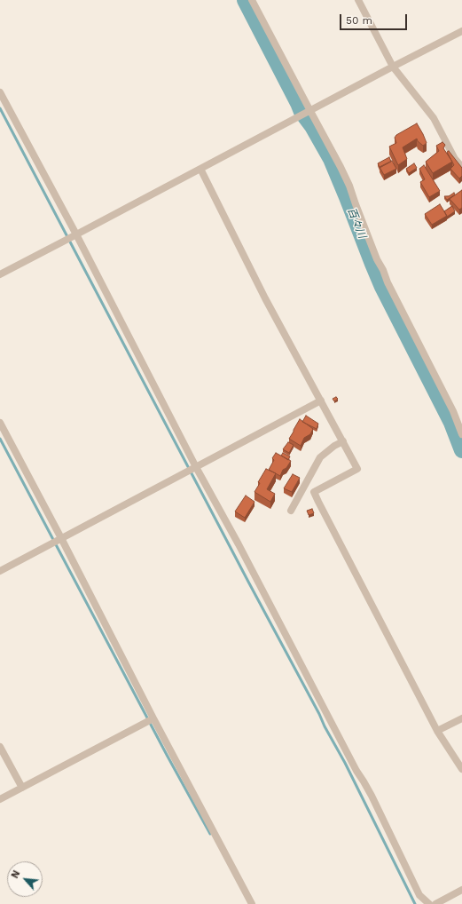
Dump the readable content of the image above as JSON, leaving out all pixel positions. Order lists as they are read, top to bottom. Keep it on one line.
{"water":["百々川"],"scale_bar":"50 m","north":"top left"}
